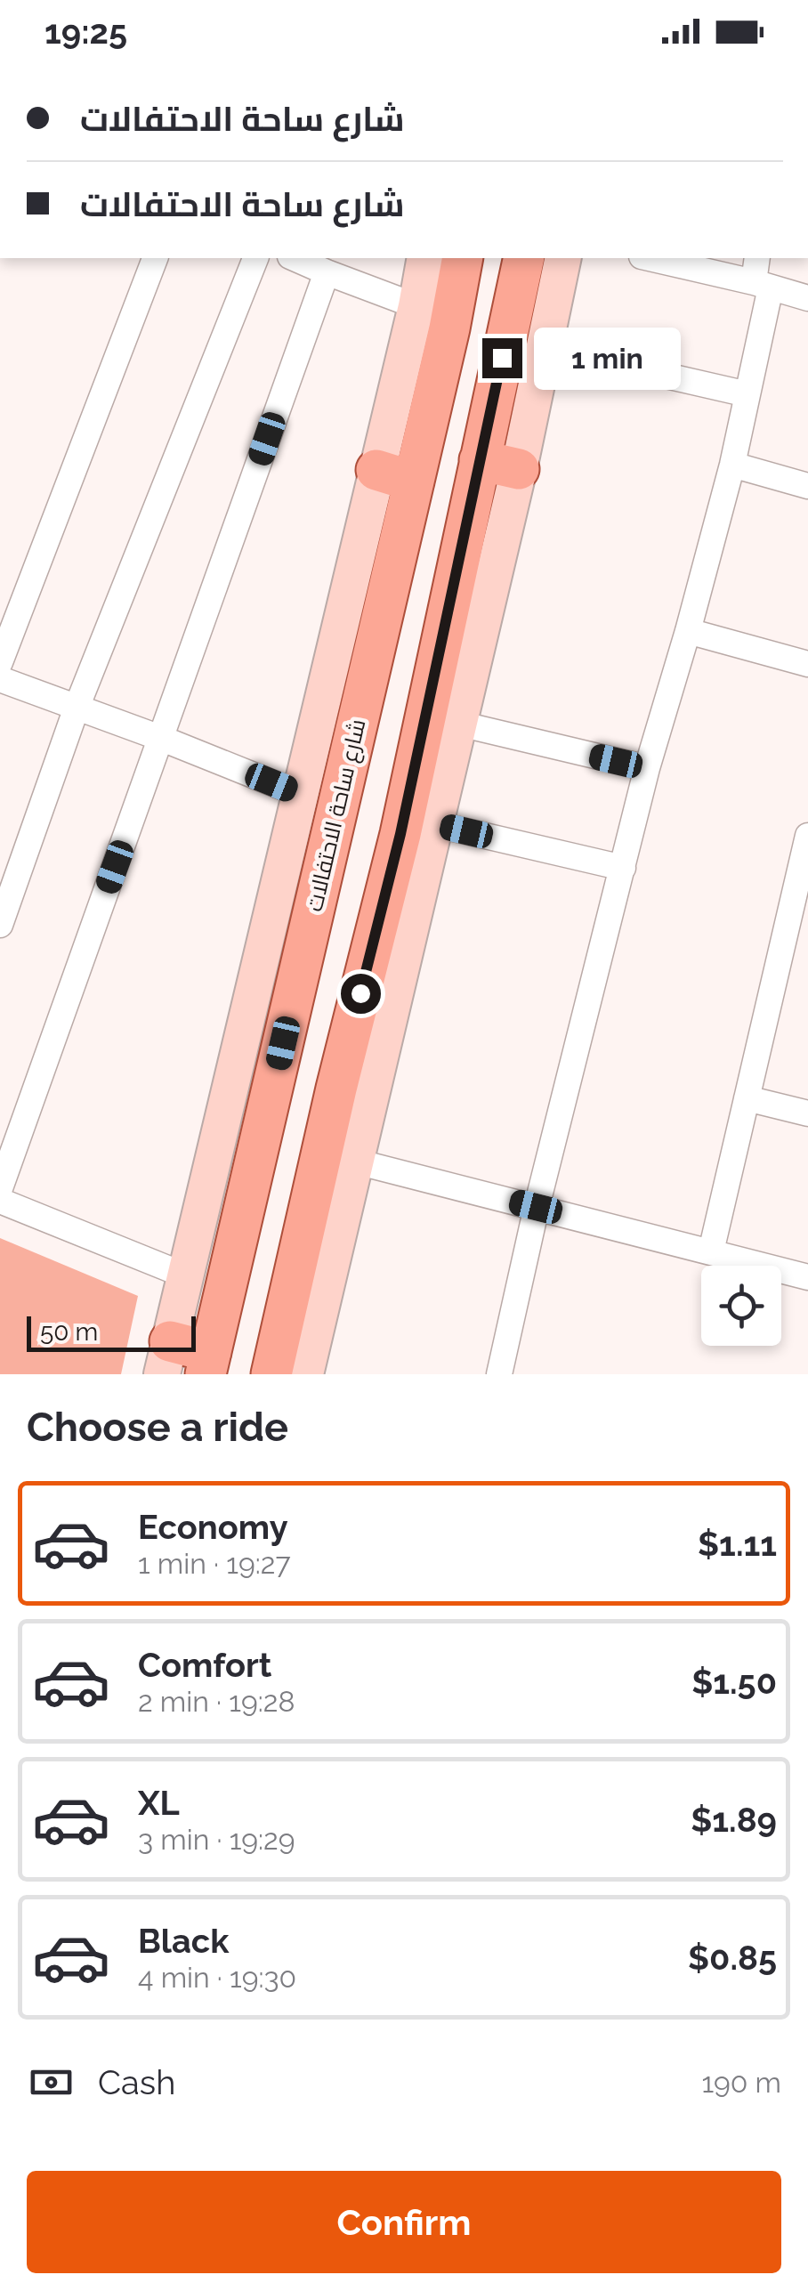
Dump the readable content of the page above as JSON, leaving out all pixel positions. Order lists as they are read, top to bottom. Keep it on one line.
{"streets":{"main road":["شارع ساحة الاحتفالات"]},"scale_bar":"50 m","page":{"status":"19:25","banner":["شارع ساحة الاحتفالات","شارع ساحة الاحتفالات"],"bubble":"1 min","scale":"50 m","heading":"Choose a ride","list":[{"name":"Economy","note":"1 min · 19:27","value":"$1.11"},{"name":"Comfort","note":"2 min · 19:28","value":"$1.50"},{"name":"XL","note":"3 min · 19:29","value":"$1.89"},{"name":"Black","note":"4 min · 19:30","value":"$0.85"}],"pay":["Cash","190 m"],"buttons":"Confirm"}}
